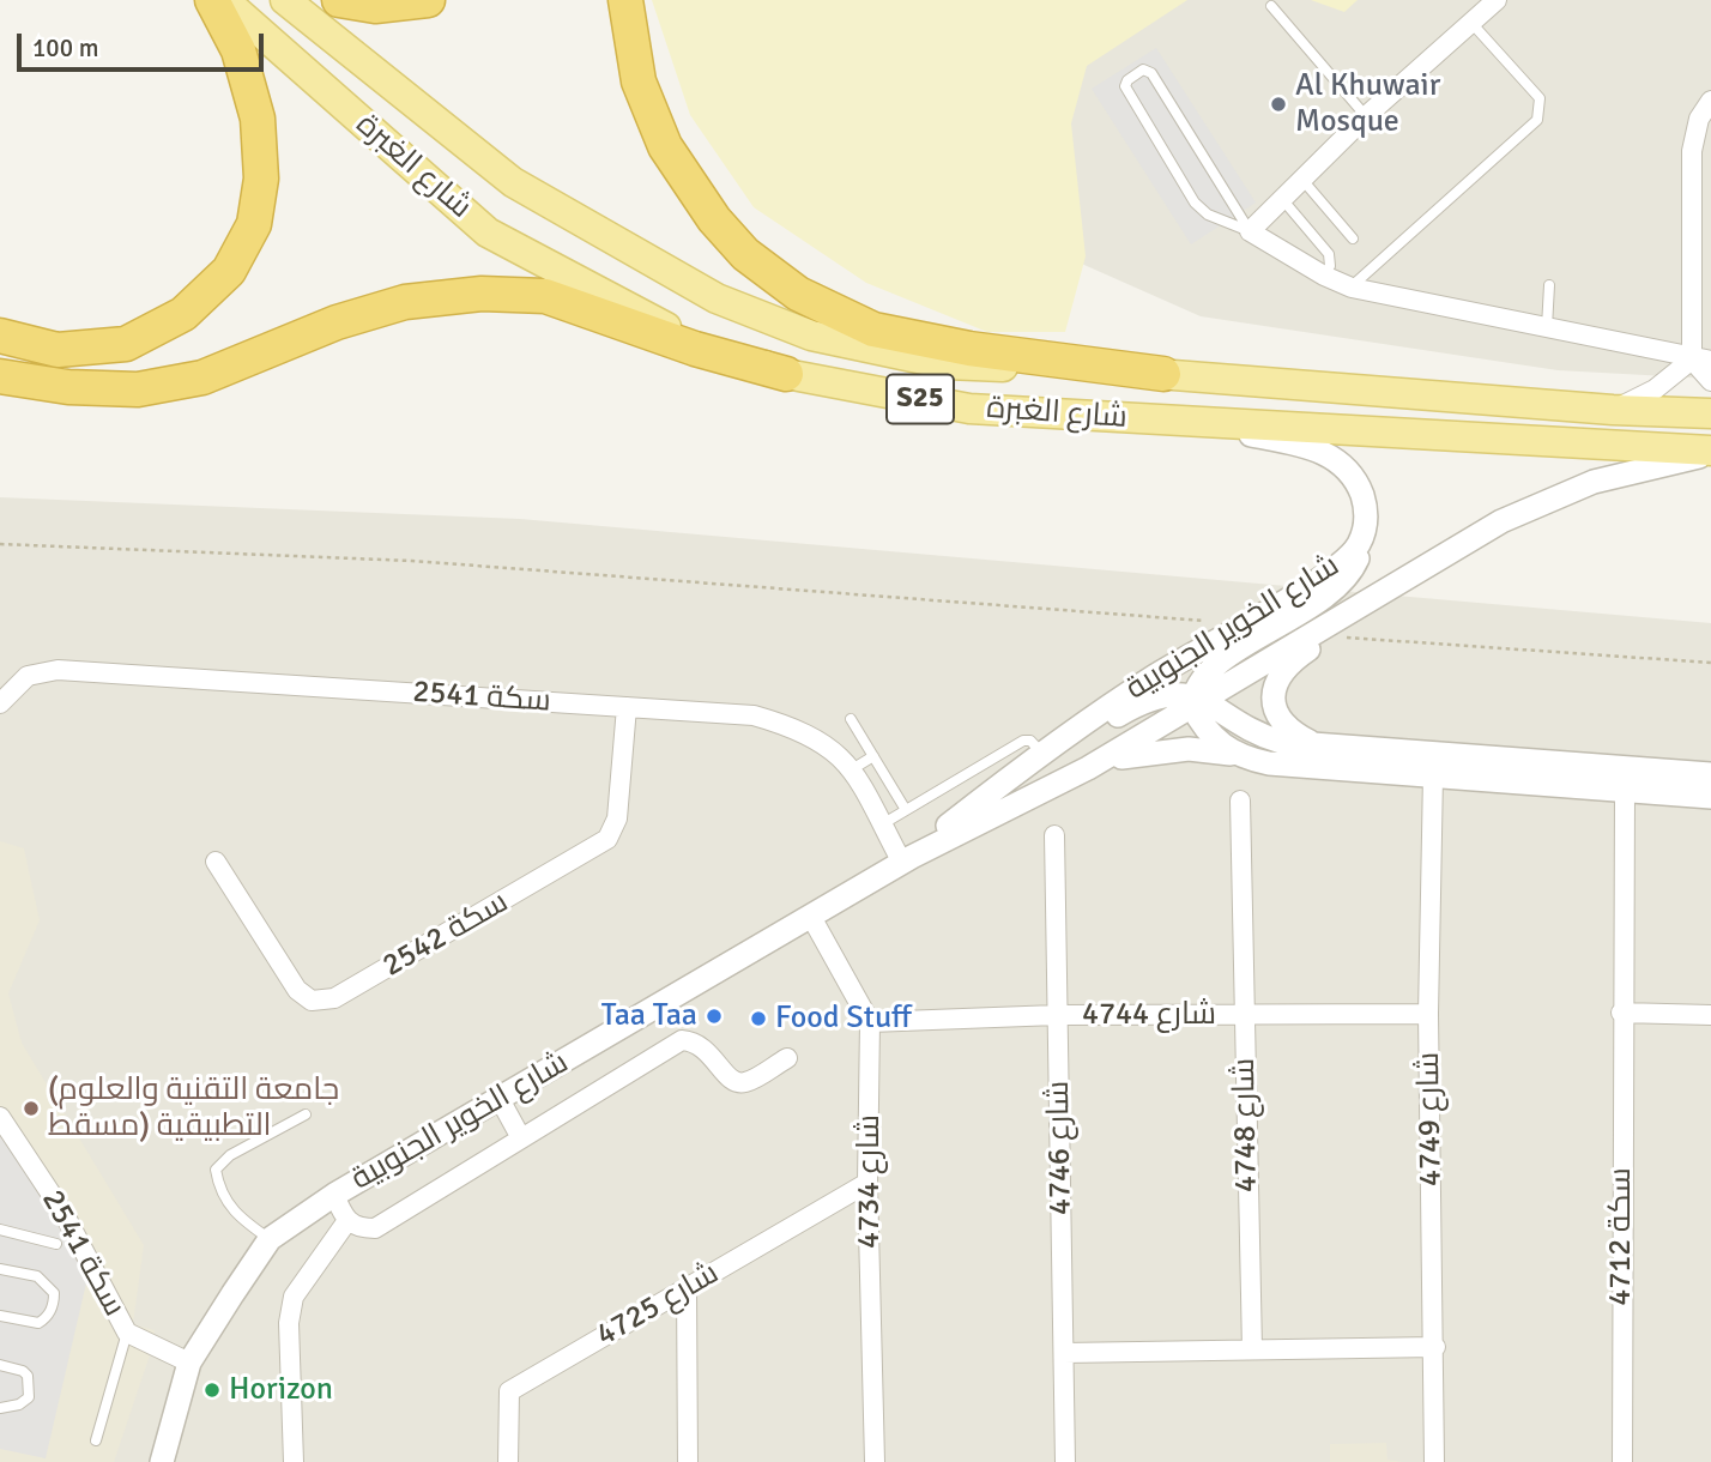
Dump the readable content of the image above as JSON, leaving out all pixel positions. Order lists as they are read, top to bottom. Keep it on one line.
{"streets":{"main road":["شارع الغبرة","S25"],"street":["شارع الخوير الجنوبية","سكة 2541","سكة 2542","4744 شارع","4749 شارع","4748 شارع","4746 شارع","4734 شارع","سكة 4712","4725 شارع"]},"crossings":[["شارع الغبرة","شارع الخوير الجنوبية"],["شارع الخوير الجنوبية","سكة 2541"],["شارع الخوير الجنوبية","4749 شارع"],["شارع الخوير الجنوبية","4734 شارع"],["شارع الخوير الجنوبية","سكة 4712"],["سكة 2541","سكة 2542"],["4744 شارع","4749 شارع"],["4744 شارع","4748 شارع"],["4744 شارع","4746 شارع"],["4744 شارع","4734 شارع"],["4734 شارع","4725 شارع"]],"places":["Al Khuwair Mosque","Taa Taa","Food Stuff","(جامعة التقنية والعلوم التطبيقية (مسقط","Horizon"],"scale_bar":"100 m"}
